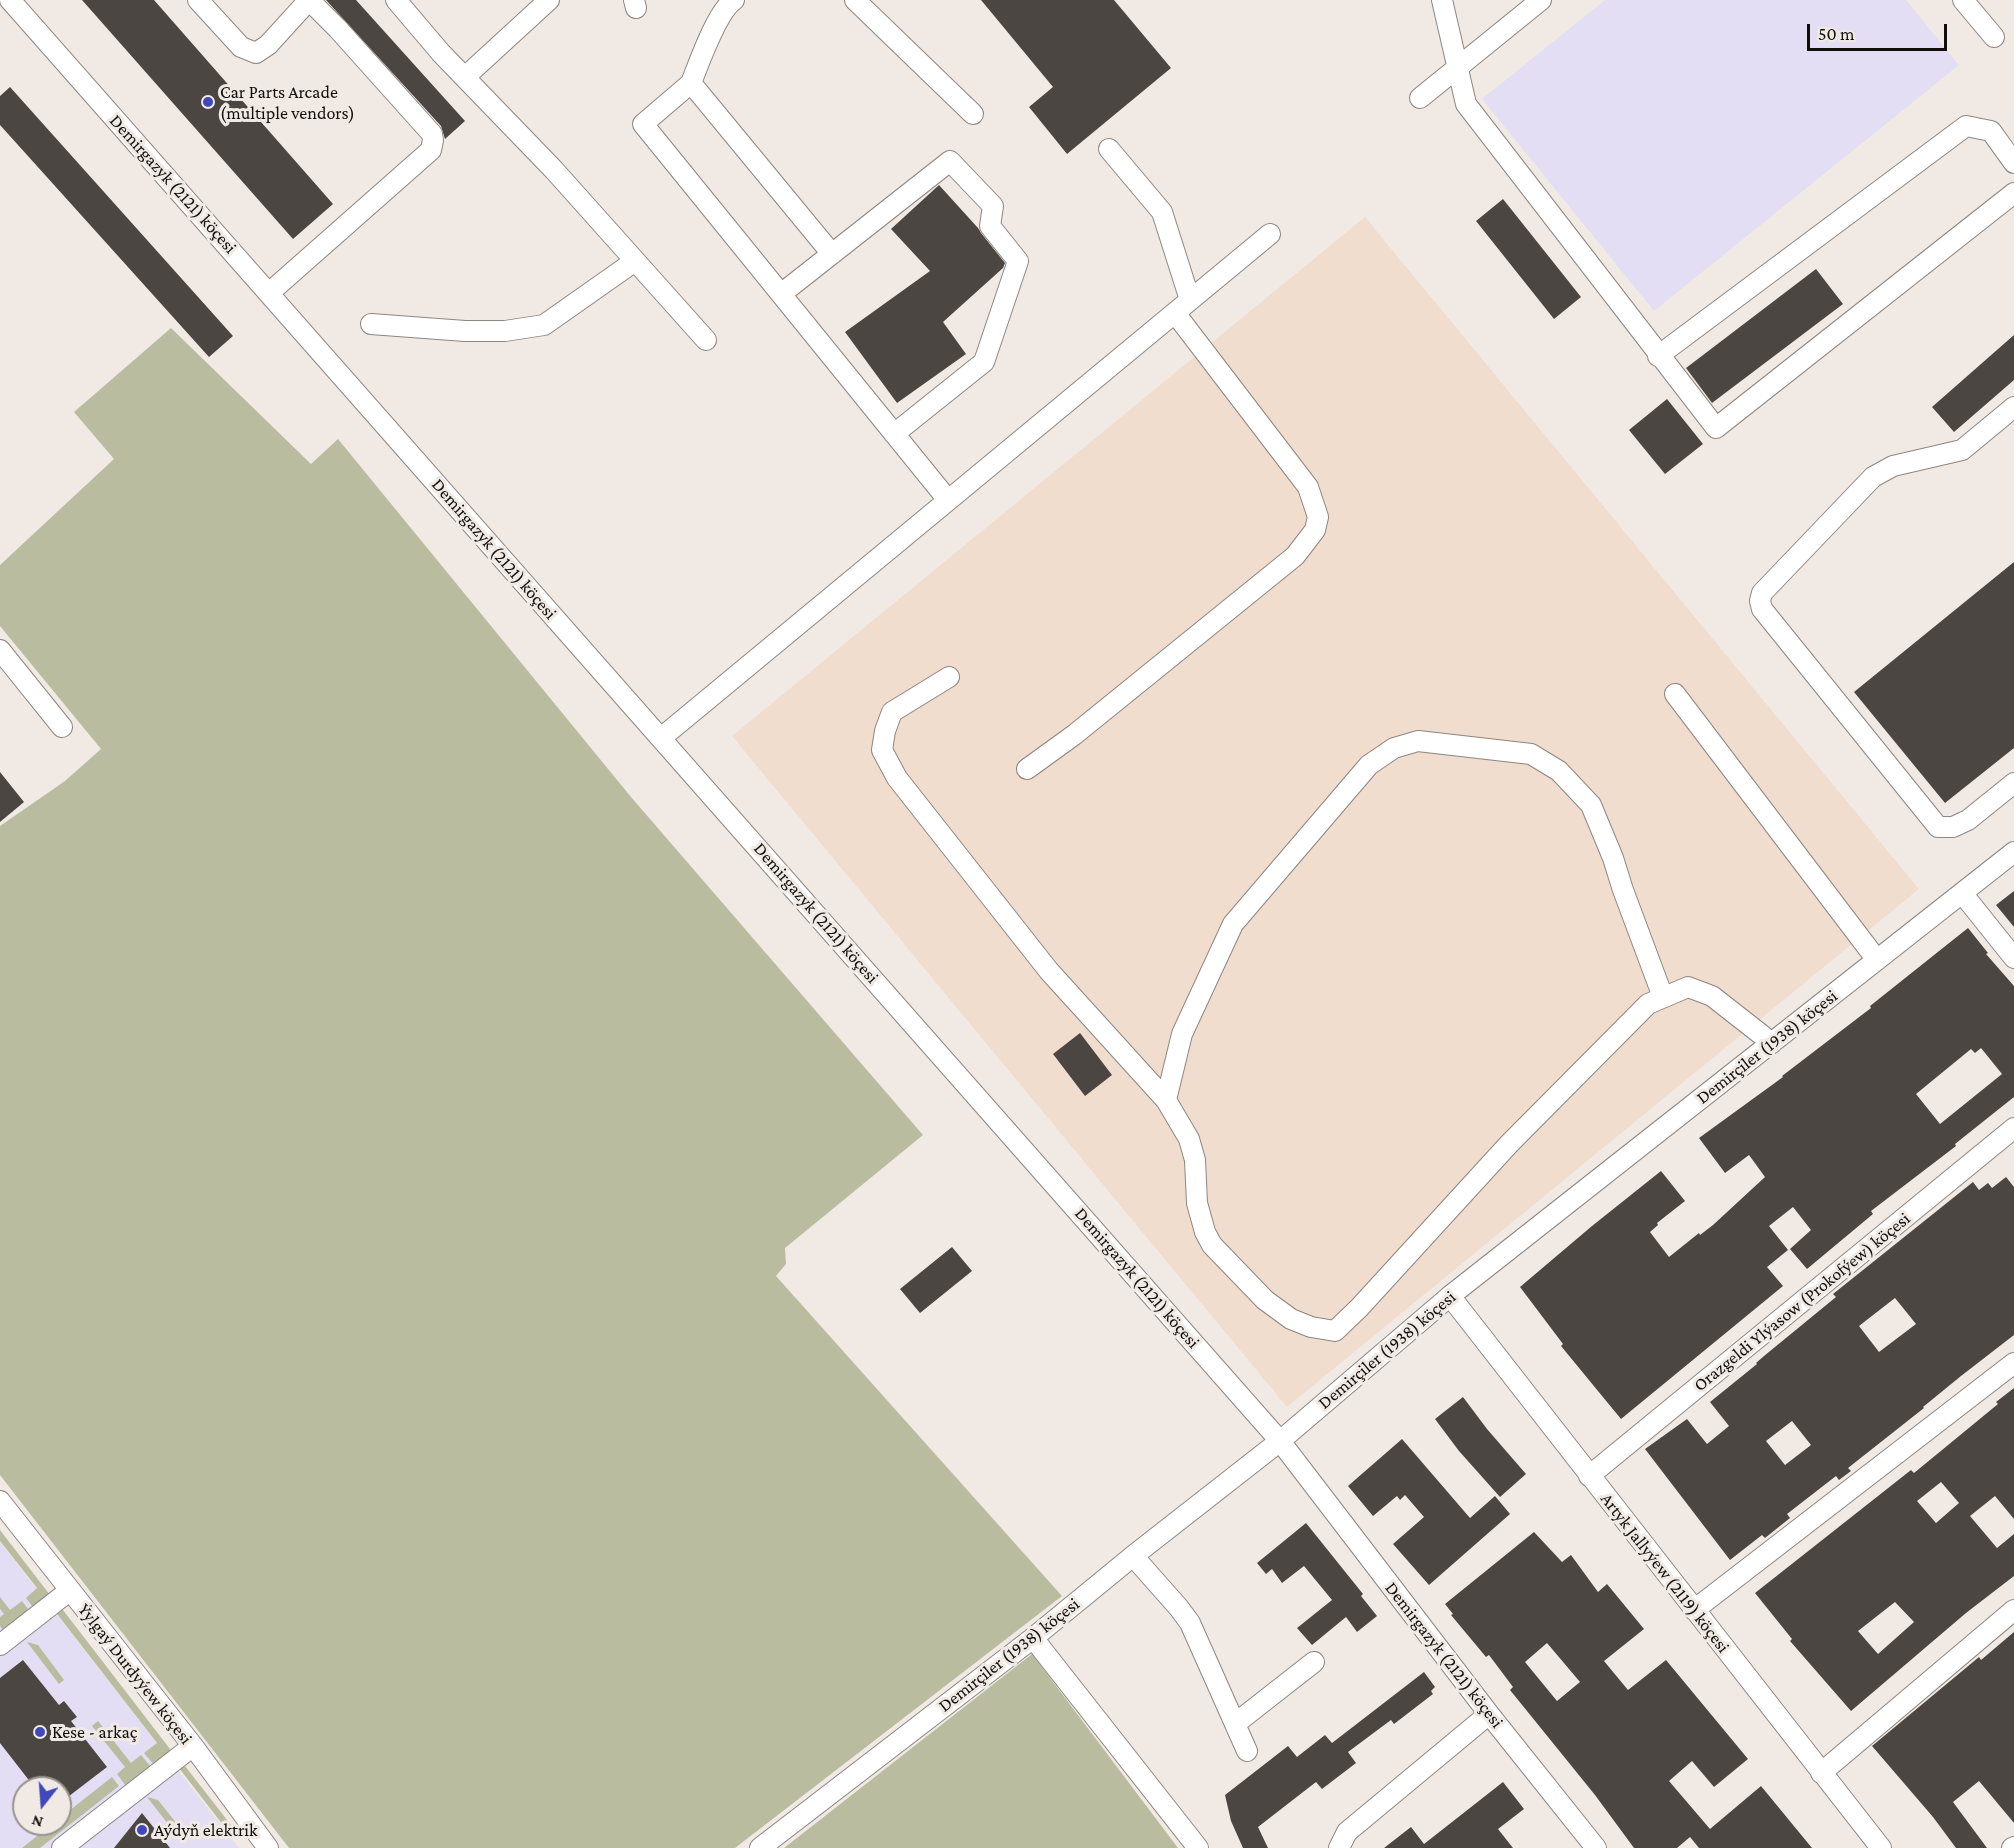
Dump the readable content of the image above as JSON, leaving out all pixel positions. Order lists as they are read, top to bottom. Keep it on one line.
{"streets":{"street":["Demirgazyk (2121) köçesi","Demirçiler (1938) köçesi","Orazgeldi Ylýasow (Prokofýew) köçesi","Artyk Jallyýew (2119) köçesi","Ýylgaý Durdyýew köçesi"]},"crossings":[["Demirgazyk (2121) köçesi","Demirçiler (1938) köçesi"],["Demirçiler (1938) köçesi","Artyk Jallyýew (2119) köçesi"],["Orazgeldi Ylýasow (Prokofýew) köçesi","Artyk Jallyýew (2119) köçesi"]],"places":["Car Parts Arcade (multiple vendors)","Kese - arkaç","Aýdyň elektrik"],"scale_bar":"50 m","north":"bottom"}
